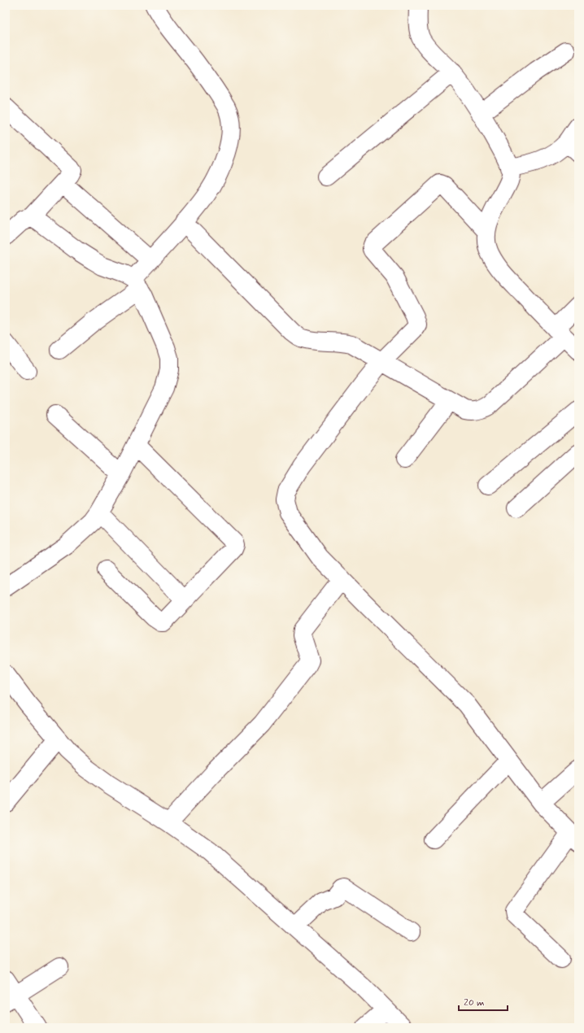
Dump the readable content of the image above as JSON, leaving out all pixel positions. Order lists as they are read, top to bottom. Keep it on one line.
{"scale_bar":"20 m"}
